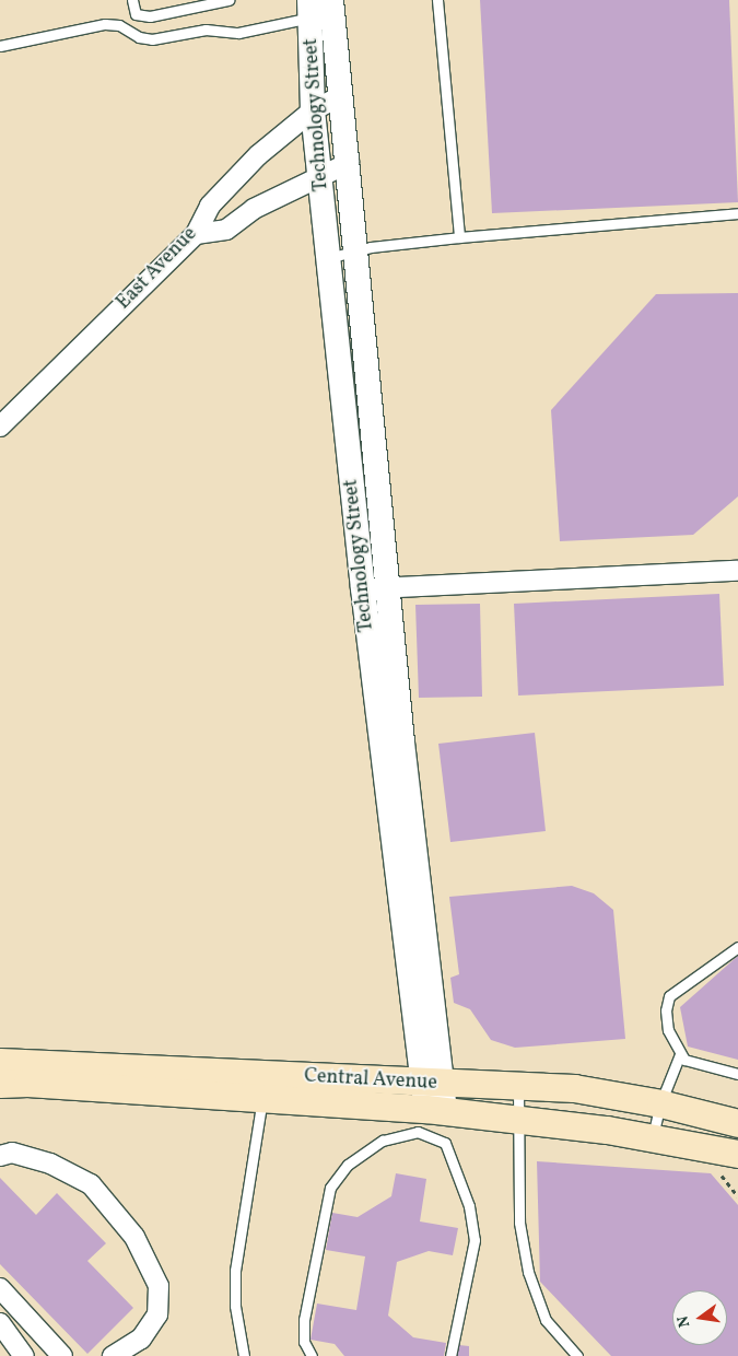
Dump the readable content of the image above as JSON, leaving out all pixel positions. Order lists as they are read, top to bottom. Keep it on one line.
{"streets":{"main road":["Central Avenue"],"street":["Technology Street","East Avenue"]},"crossings":[["Technology Street","East Avenue"],["Technology Street","Central Avenue"]],"north":"left"}
